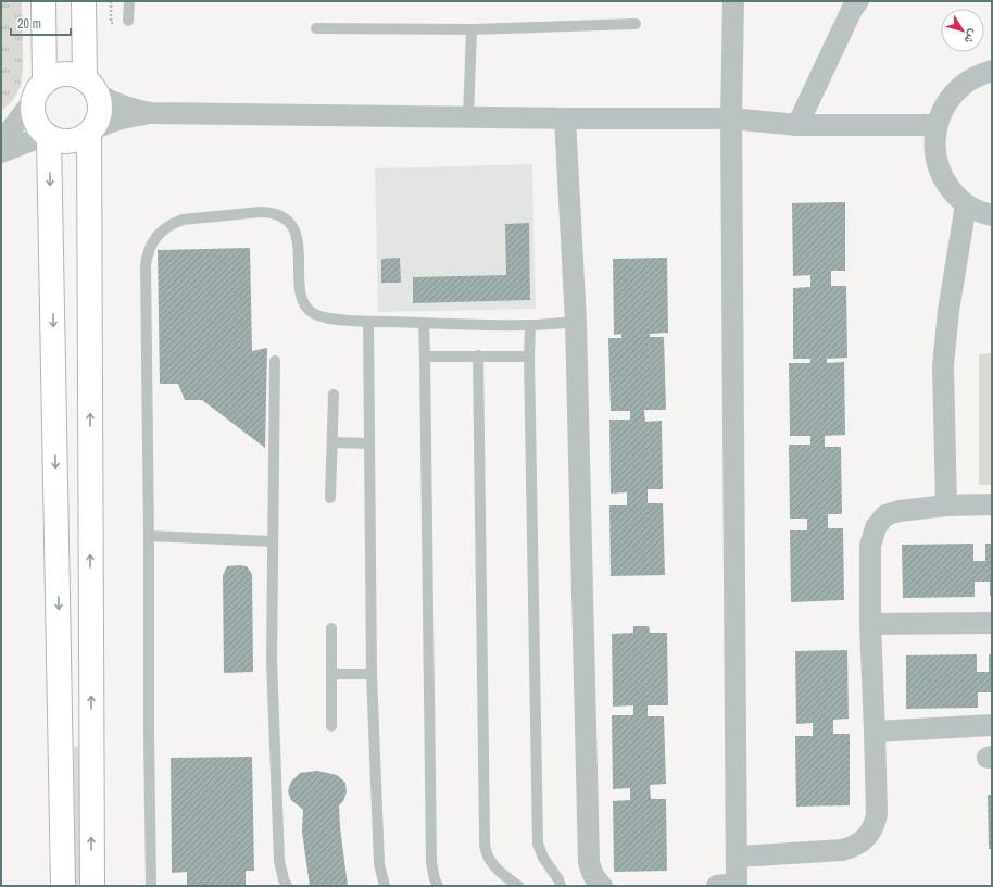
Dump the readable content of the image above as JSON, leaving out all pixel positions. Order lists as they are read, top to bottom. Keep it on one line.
{"scale_bar":"20 m","north":"bottom right"}
